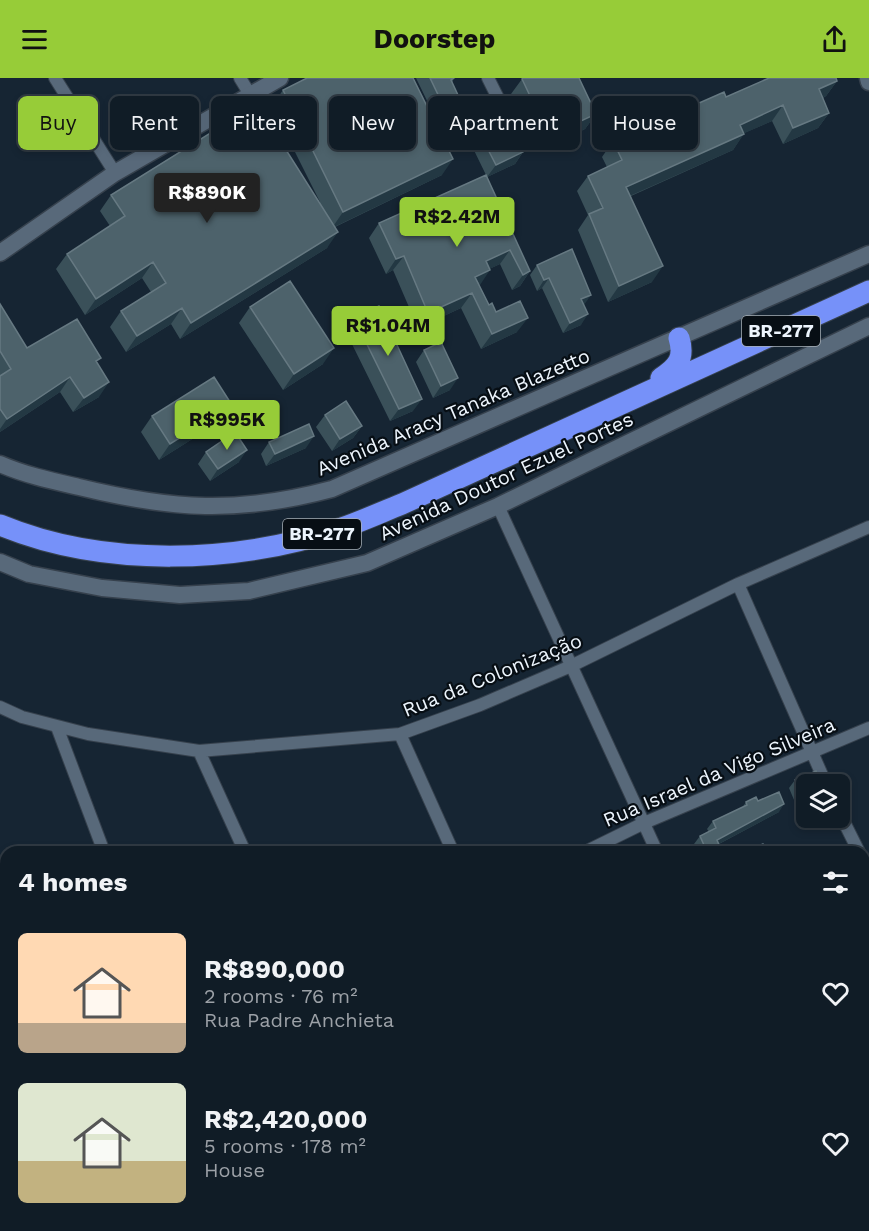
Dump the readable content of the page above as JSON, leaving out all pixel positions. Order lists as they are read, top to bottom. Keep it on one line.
{"streets":{"highway":["BR-277"],"main road":["Avenida Aracy Tanaka Blazetto","Avenida Doutor Ezuel Portes"],"street":["Rua da Colonização","Rua Israel da Vigo Silveira"]},"page":{"header":"Doorstep","chip":["Buy","Rent","Filters","New","Apartment","House"],"price":["R$890K","R$2.42M","R$1.04M","R$995K"],"heading":"4 homes","list":[{"name":"R$890,000","note":"2 rooms · 76 m² · Rua Padre Anchieta"},{"name":"R$2,420,000","note":"5 rooms · 178 m² · House"}]}}
